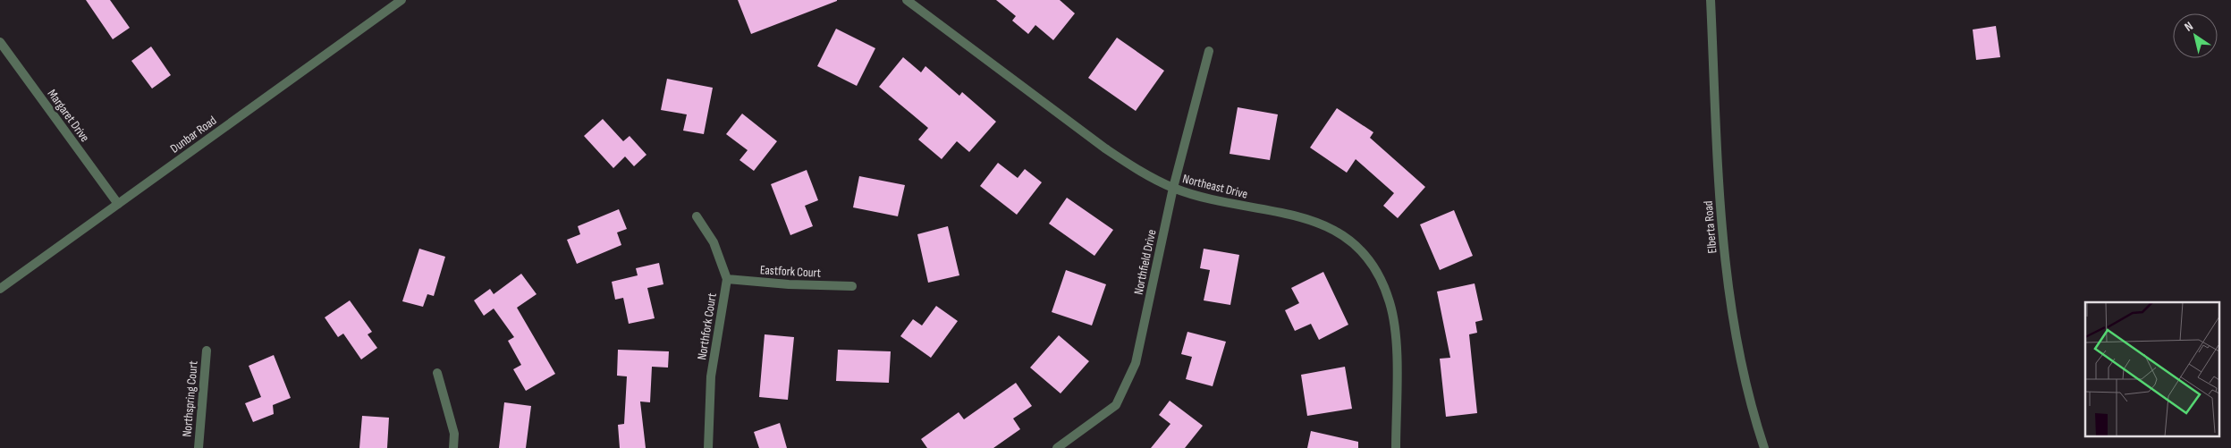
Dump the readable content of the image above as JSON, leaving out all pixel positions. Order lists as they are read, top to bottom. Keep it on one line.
{"streets":{"street":["Margaret Drive","Dunbar Road","Northeast Drive","Elberta Road","Northfield Drive","Eastfork Court","Northfork Court","Northspring Court"]},"crossings":[["Margaret Drive","Dunbar Road"],["Northeast Drive","Northfield Drive"],["Eastfork Court","Northfork Court"]],"north":"top left"}
